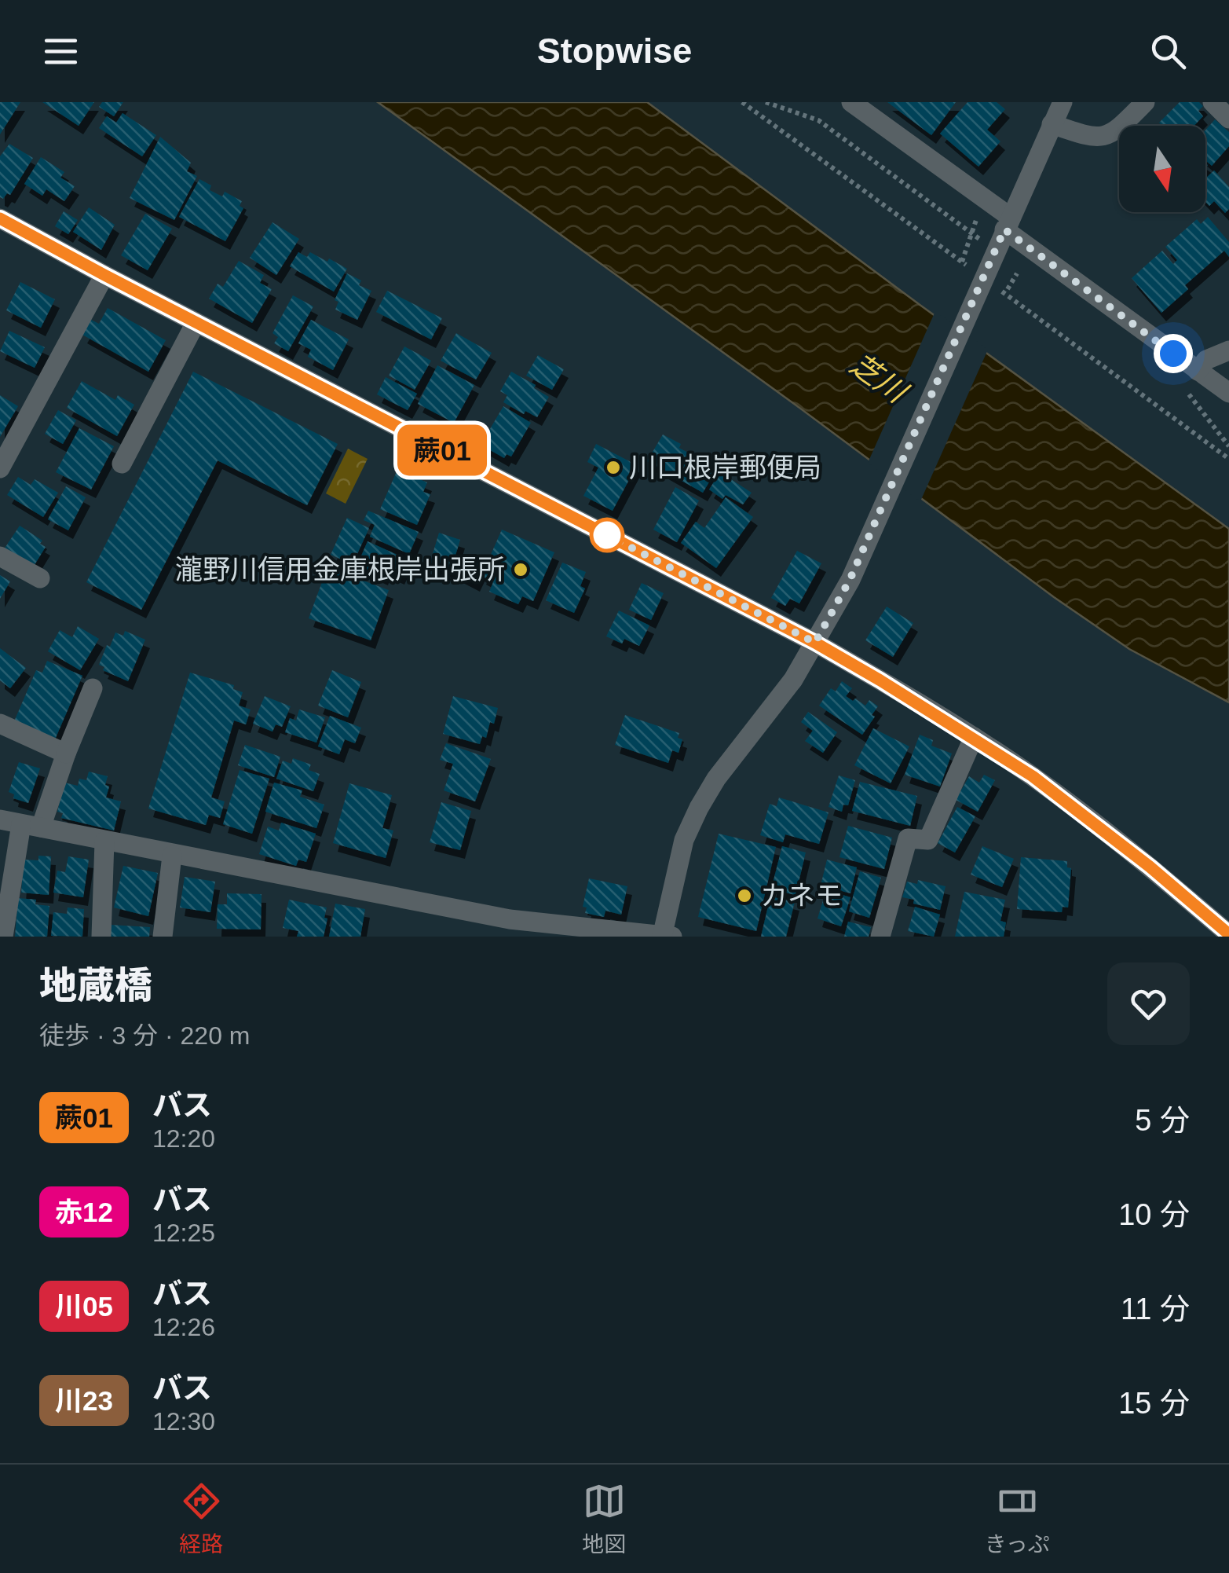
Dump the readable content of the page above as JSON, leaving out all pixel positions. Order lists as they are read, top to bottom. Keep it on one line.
{"water":["芝川"],"places":["川口根岸郵便局","瀧野川信用金庫根岸出張所","カネモ"],"lines":["bus line 蕨01"],"north":"bottom","page":{"header":"Stopwise","on_map":"蕨01","heading":["地蔵橋","徒歩 · 3 分 · 220 m"],"list":[{"mark":"蕨01","name":"バス","note":"12:20","value":"5 分"},{"mark":"赤12","name":"バス","note":"12:25","value":"10 分"},{"mark":"川05","name":"バス","note":"12:26","value":"11 分"},{"mark":"川23","name":"バス","note":"12:30","value":"15 分"}],"tabs":["経路","地図","きっぷ"]}}
